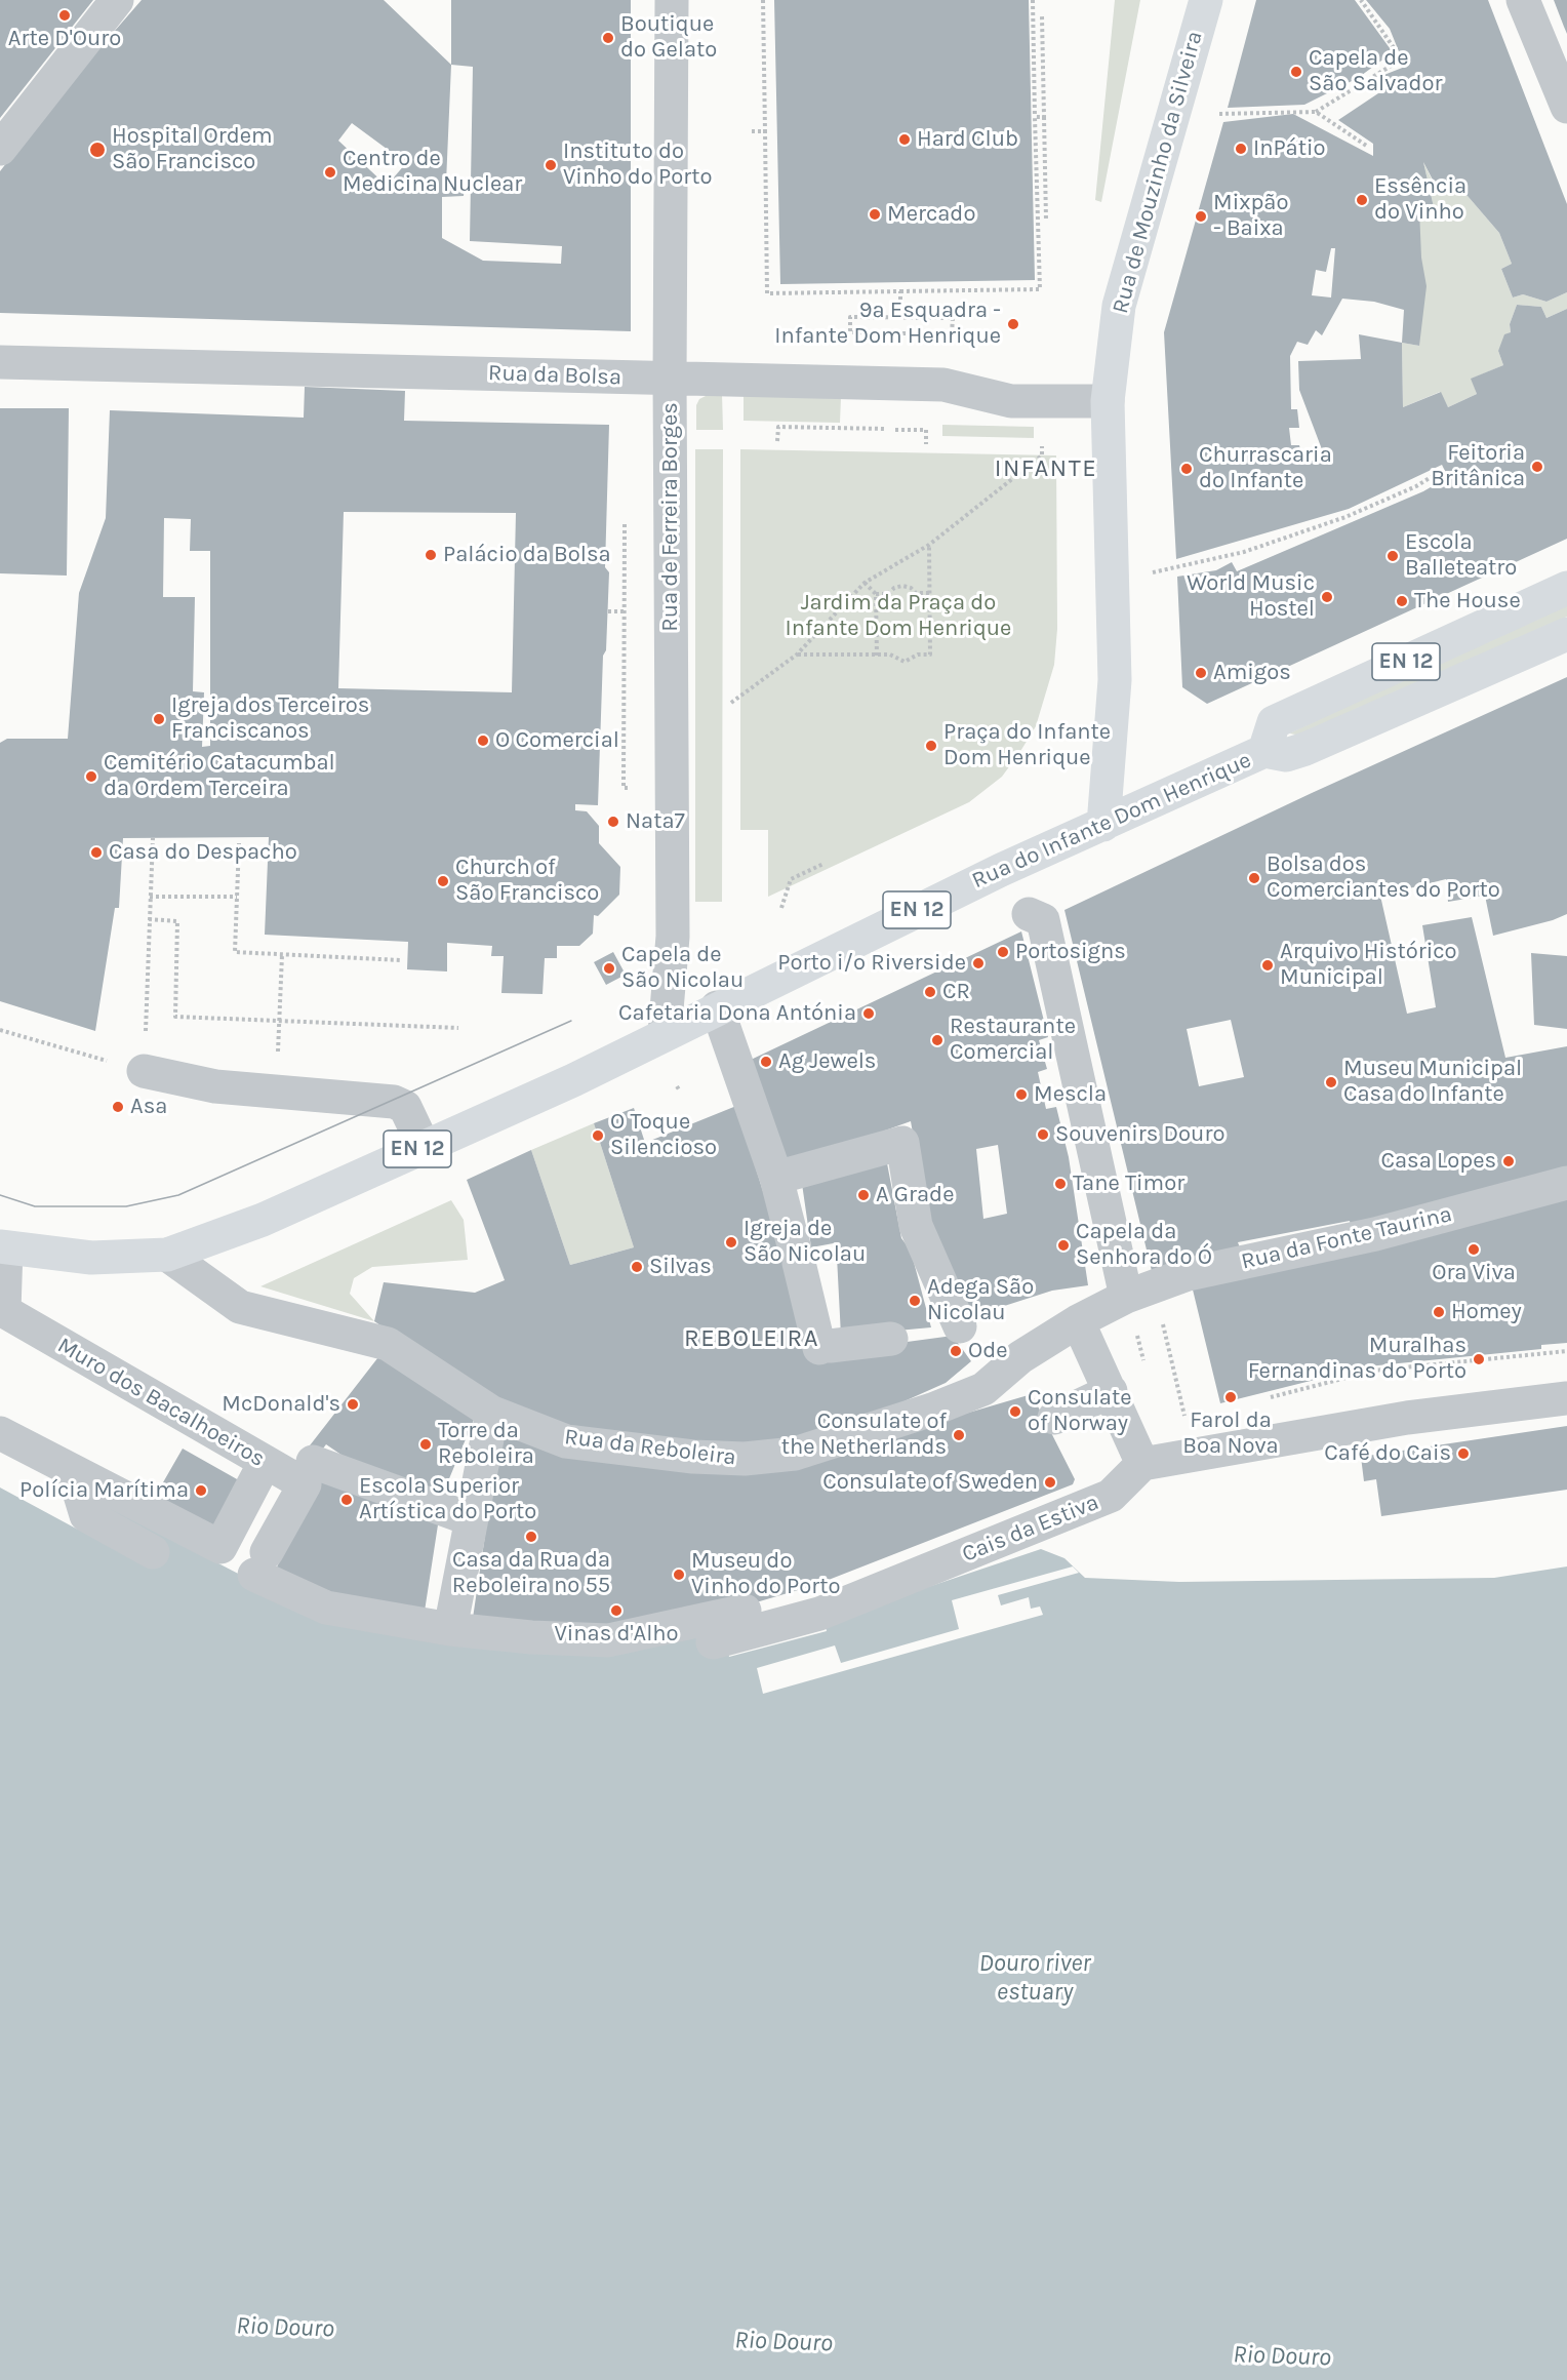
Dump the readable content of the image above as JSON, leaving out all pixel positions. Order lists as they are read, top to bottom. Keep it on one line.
{"streets":{"main road":["Rua de Mouzinho da Silveira","EN 12","Rua do Infante Dom Henrique"],"street":["Rua da Bolsa","Rua de Ferreira Borges","Rua da Fonte Taurina","Muro dos Bacalhoeiros","Rua da Reboleira","Cais da Estiva"]},"crossings":[["Rua de Mouzinho da Silveira","Rua da Bolsa"],["Rua de Mouzinho da Silveira","Rua do Infante Dom Henrique"],["Rua da Bolsa","Rua de Ferreira Borges"],["Rua de Ferreira Borges","Rua do Infante Dom Henrique"],["Rua do Infante Dom Henrique","Muro dos Bacalhoeiros"],["Rua do Infante Dom Henrique","Rua da Reboleira"],["Rua da Fonte Taurina","Rua da Reboleira"]],"districts":["INFANTE","REBOLEIRA"],"water":["Douro river estuary","Rio Douro"],"parks":["Jardim da Praça do Infante Dom Henrique"],"places":["Arte D'Ouro","Boutique do Gelato","Capela de São Salvador","Hard Club","InPátio","Hospital Ordem São Francisco","Instituto do Vinho do Porto","Centro de Medicina Nuclear","Essência do Vinho","Mercado","Mixpão - Baixa","9ª Esquadra - Infante Dom Henrique","Feitoria Britânica","Churrascaria do Infante","Palácio da Bolsa","Escola Balleteatro","World Music Hostel","The House","Amigos","Igreja dos Terceiros Franciscanos","O Comercial","Praça do Infante Dom Henrique","Cemitério Catacumbal da Ordem Terceira","Nata7","Casa do Despacho","Bolsa dos Comerciantes do Porto","Church of São Francisco","Portosigns","Porto i/o Riverside","Arquivo Histórico Municipal","Capela de São Nicolau","CR","Cafetaria Dona Antónia","Restaurante Comercial","Ag Jewels","Museu Municipal Casa do Infante","Mescla","Asa","Souvenirs Douro","O Toque Silencioso","Casa Lopes","Tane Timor","A Grade","Igreja de São Nicolau","Capela da Senhora do Ó","Ora Viva","Silvas","Adega São Nicolau","Homey","Ode","Muralhas Fernandinas do Porto","Farol da Boa Nova","McDonald's","Consulate of Norway","Consulate of the Netherlands","Torre da Reboleira","Café do Cais","Consulate of Sweden","Polícia Marítima","Escola Superior Artística do Porto","Casa da Rua da Reboleira nº 55","Museu do Vinho do Porto","Vinas d'Alho"]}
